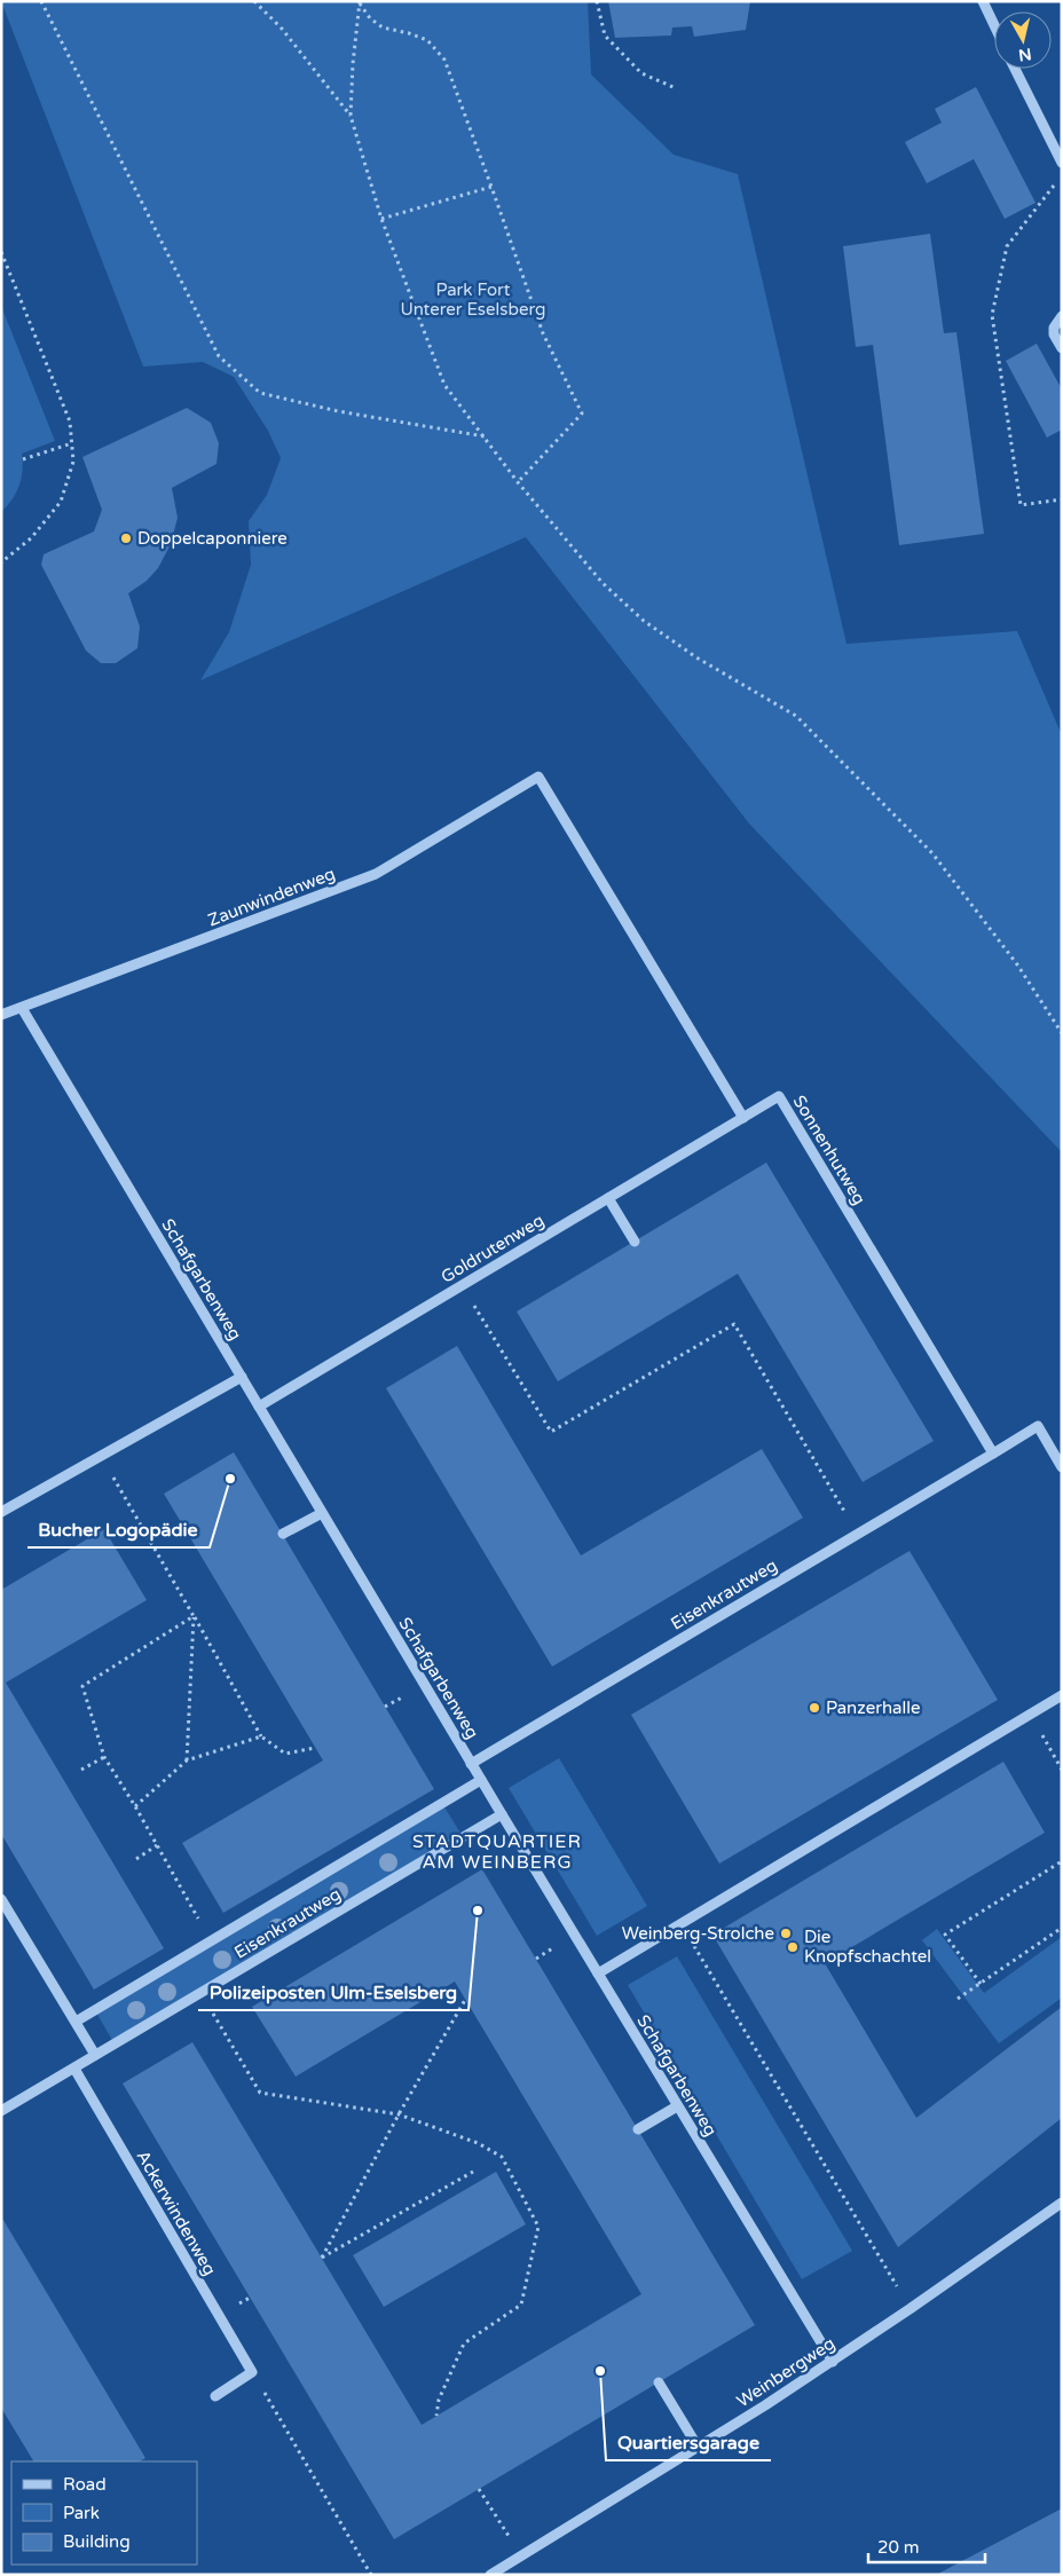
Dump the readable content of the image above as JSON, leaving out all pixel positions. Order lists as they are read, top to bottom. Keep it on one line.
{"streets":{"street":["Zaunwindenweg","Sonnenhutweg","Goldrutenweg","Schafgarbenweg","Eisenkrautweg","Ackerwindenweg","Weinbergweg"]},"crossings":[["Zaunwindenweg","Sonnenhutweg"],["Zaunwindenweg","Goldrutenweg"],["Zaunwindenweg","Schafgarbenweg"],["Sonnenhutweg","Goldrutenweg"],["Sonnenhutweg","Eisenkrautweg"],["Goldrutenweg","Schafgarbenweg"],["Schafgarbenweg","Eisenkrautweg"],["Schafgarbenweg","Weinbergweg"],["Eisenkrautweg","Ackerwindenweg"]],"districts":["STADTQUARTIER AM WEINBERG"],"parks":["Park Fort Unterer Eselsberg"],"places":["Doppelcaponniere","Bucher Logopädie","Panzerhalle","Polizeiposten Ulm-Eselsberg","Weinberg-Strolche","Die Knopfschachtel","Quartiersgarage"],"legend":["Road","Park","Building"],"scale_bar":"20 m","north":"bottom"}
